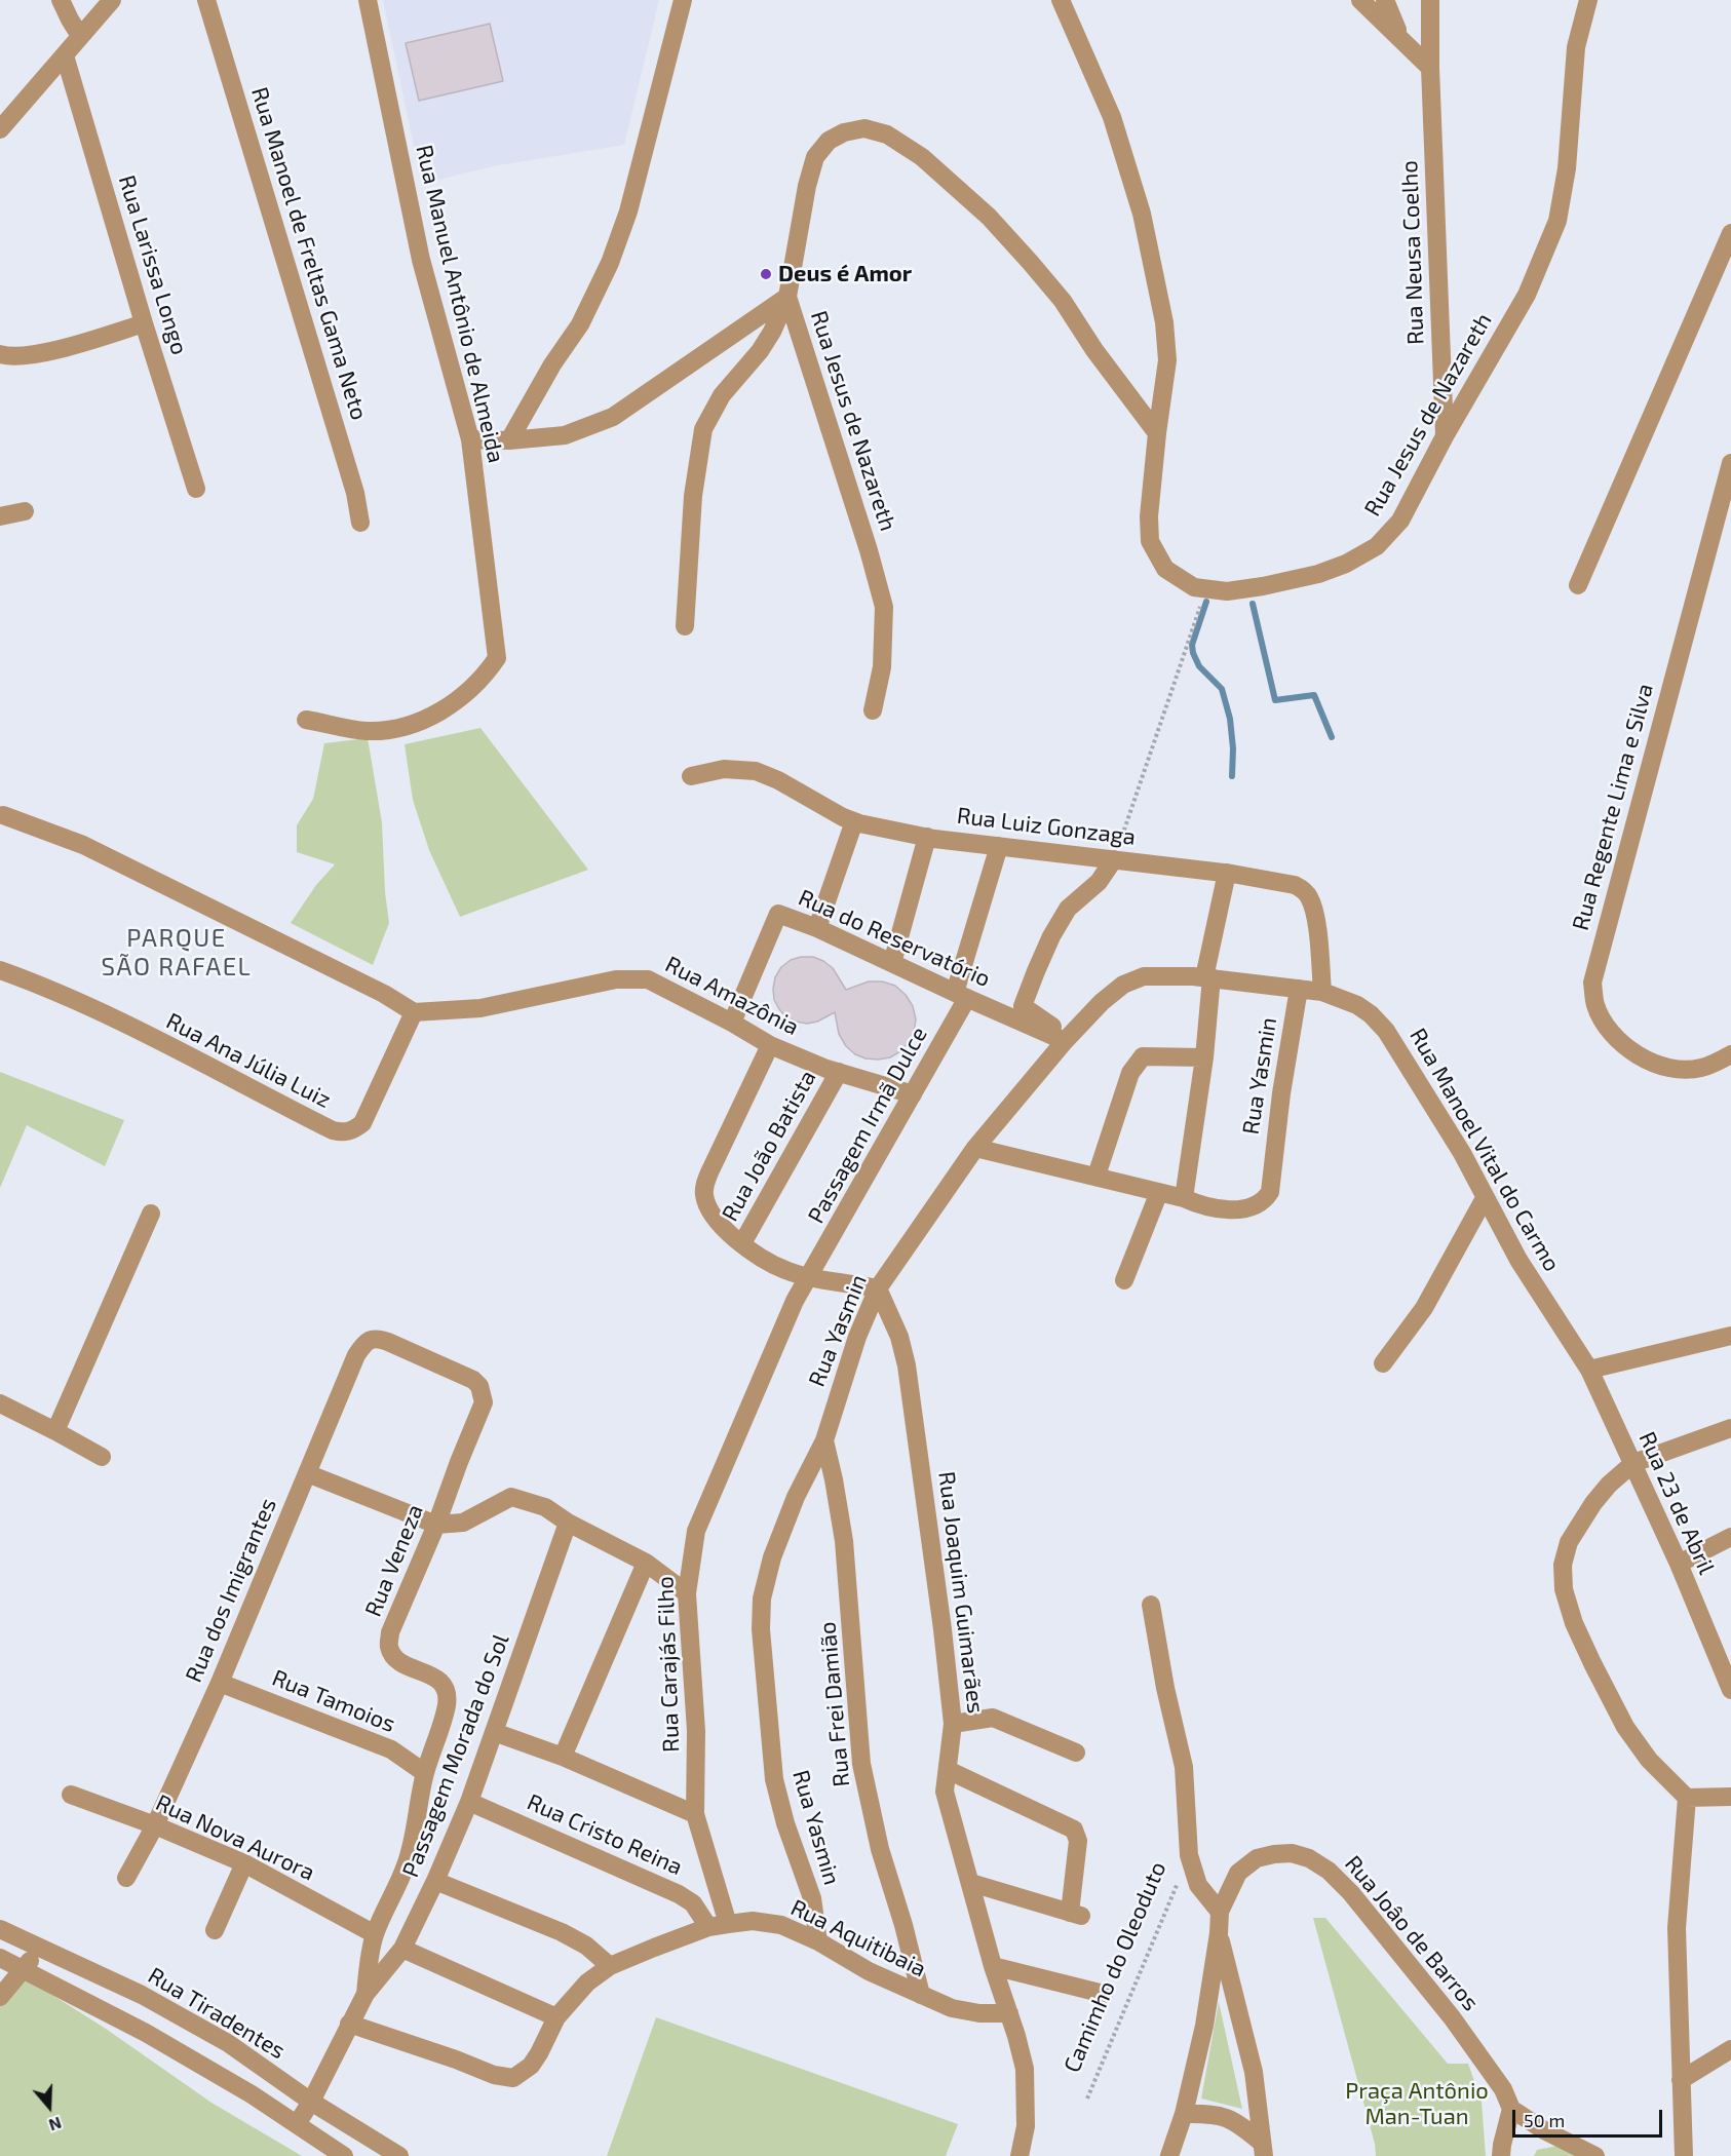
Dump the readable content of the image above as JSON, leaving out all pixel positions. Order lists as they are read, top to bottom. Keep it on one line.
{"streets":{"street":["Rua Neusa Coelho","Rua Manoel de Freltas Gama Neto","Rua Larissa Longo","Rua Manuel Antônio de Almeida","Rua Jesus de Nazareth","Rua Regente Lima e Silva","Rua Luiz Gonzaga","Rua do Reservatório","Rua Amazônia","Rua Ana Júlia Luiz","Rua Yasmin","Passagem Irmã Dulce","Rua João Batista","Rua Manoel Vital do Carmo","Rua 23 de Abril","Rua Veneza","Rua dos Imigrantes","Rua Joaquim Guimarães","Rua Carajás Filho","Rua Tamoios","Rua Frei Damião","Passagem Morada do Sol","Rua Cristo Reina","Rua Nova Aurora","Rua Joâo de Barros","Rua Aquitibaia","Camimho do Oleoduto","Rua Tiradentes"]},"crossings":[["Rua Neusa Coelho","Rua Jesus de Nazareth"],["Rua Luiz Gonzaga","Passagem Irmã Dulce"],["Rua Luiz Gonzaga","Rua Manoel Vital do Carmo"],["Rua do Reservatório","Rua Amazônia"],["Rua do Reservatório","Passagem Irmã Dulce"],["Rua do Reservatório","Rua Manoel Vital do Carmo"],["Rua Amazônia","Rua Ana Júlia Luiz"],["Rua Amazônia","Passagem Irmã Dulce"],["Rua Amazônia","Rua João Batista"],["Rua Yasmin","Rua Manoel Vital do Carmo"],["Rua Yasmin","Rua Joaquim Guimarães"],["Rua Yasmin","Rua Frei Damião"],["Rua Yasmin","Rua Aquitibaia"],["Passagem Irmã Dulce","Rua Carajás Filho"],["Rua Manoel Vital do Carmo","Rua 23 de Abril"],["Rua Veneza","Rua dos Imigrantes"],["Rua Veneza","Rua Tamoios"],["Rua Veneza","Passagem Morada do Sol"],["Rua dos Imigrantes","Rua Tamoios"],["Rua dos Imigrantes","Rua Nova Aurora"],["Rua Joaquim Guimarães","Rua Aquitibaia"],["Rua Carajás Filho","Rua Aquitibaia"],["Rua Tamoios","Passagem Morada do Sol"],["Rua Frei Damião","Rua Aquitibaia"],["Passagem Morada do Sol","Rua Cristo Reina"],["Passagem Morada do Sol","Rua Nova Aurora"],["Passagem Morada do Sol","Rua Aquitibaia"],["Passagem Morada do Sol","Rua Tiradentes"],["Rua Cristo Reina","Rua Aquitibaia"],["Rua Joâo de Barros","Camimho do Oleoduto"]],"districts":["PARQUE SÃO RAFAEL"],"parks":["Praça Antônio Man-Tuan"],"places":["Deus é Amor"],"scale_bar":"50 m","north":"bottom"}
